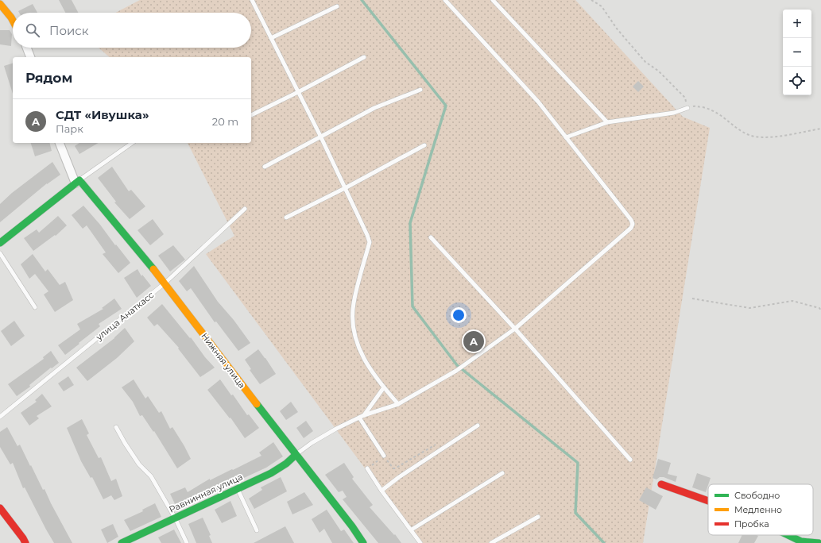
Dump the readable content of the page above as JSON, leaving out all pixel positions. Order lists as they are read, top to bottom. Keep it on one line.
{"streets":{"street":["Нижняя улица","Равнинная улица"],"lane":["улица Анаткасс"]},"crossings":[["улица Анаткасс","Нижняя улица"],["Нижняя улица","Равнинная улица"]],"legend":["Свободно","Медленно","Пробка"],"page":{"map_buttons":["+","−"],"search":"Поиск","heading":"Рядом","list":[{"mark":"A","name":"СДТ «Ивушка»","note":"Парк","value":"20 m"}],"pins":"A"}}
